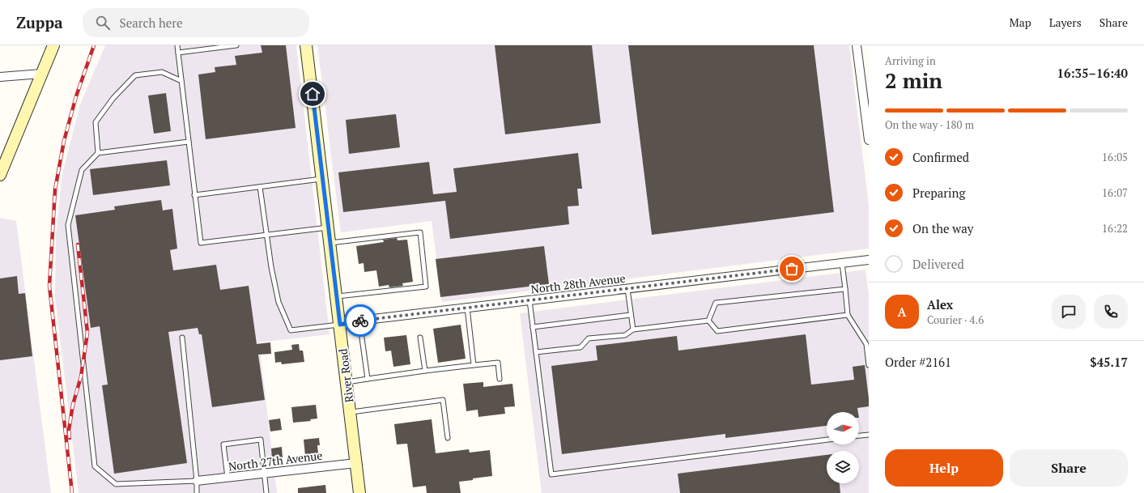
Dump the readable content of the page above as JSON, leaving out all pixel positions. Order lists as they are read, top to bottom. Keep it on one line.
{"streets":{"street":["North 28th Avenue","River Road","North 27th Avenue"]},"crossings":[["North 28th Avenue","River Road"],["River Road","North 27th Avenue"]],"north":"right","page":{"header":"Zuppa","search":"Search here","nav":["Map","Layers","Share"],"heading":["2 min","Arriving in","16:35–16:40"],"panel":["Alex","Courier · 4.6","Order #2161","$45.17"],"bar":"On the way · 180 m","list":[["Confirmed","16:05"],["Preparing","16:07"],["On the way","16:22"],"Delivered"],"round":"A","buttons":["Help","Share"]}}
